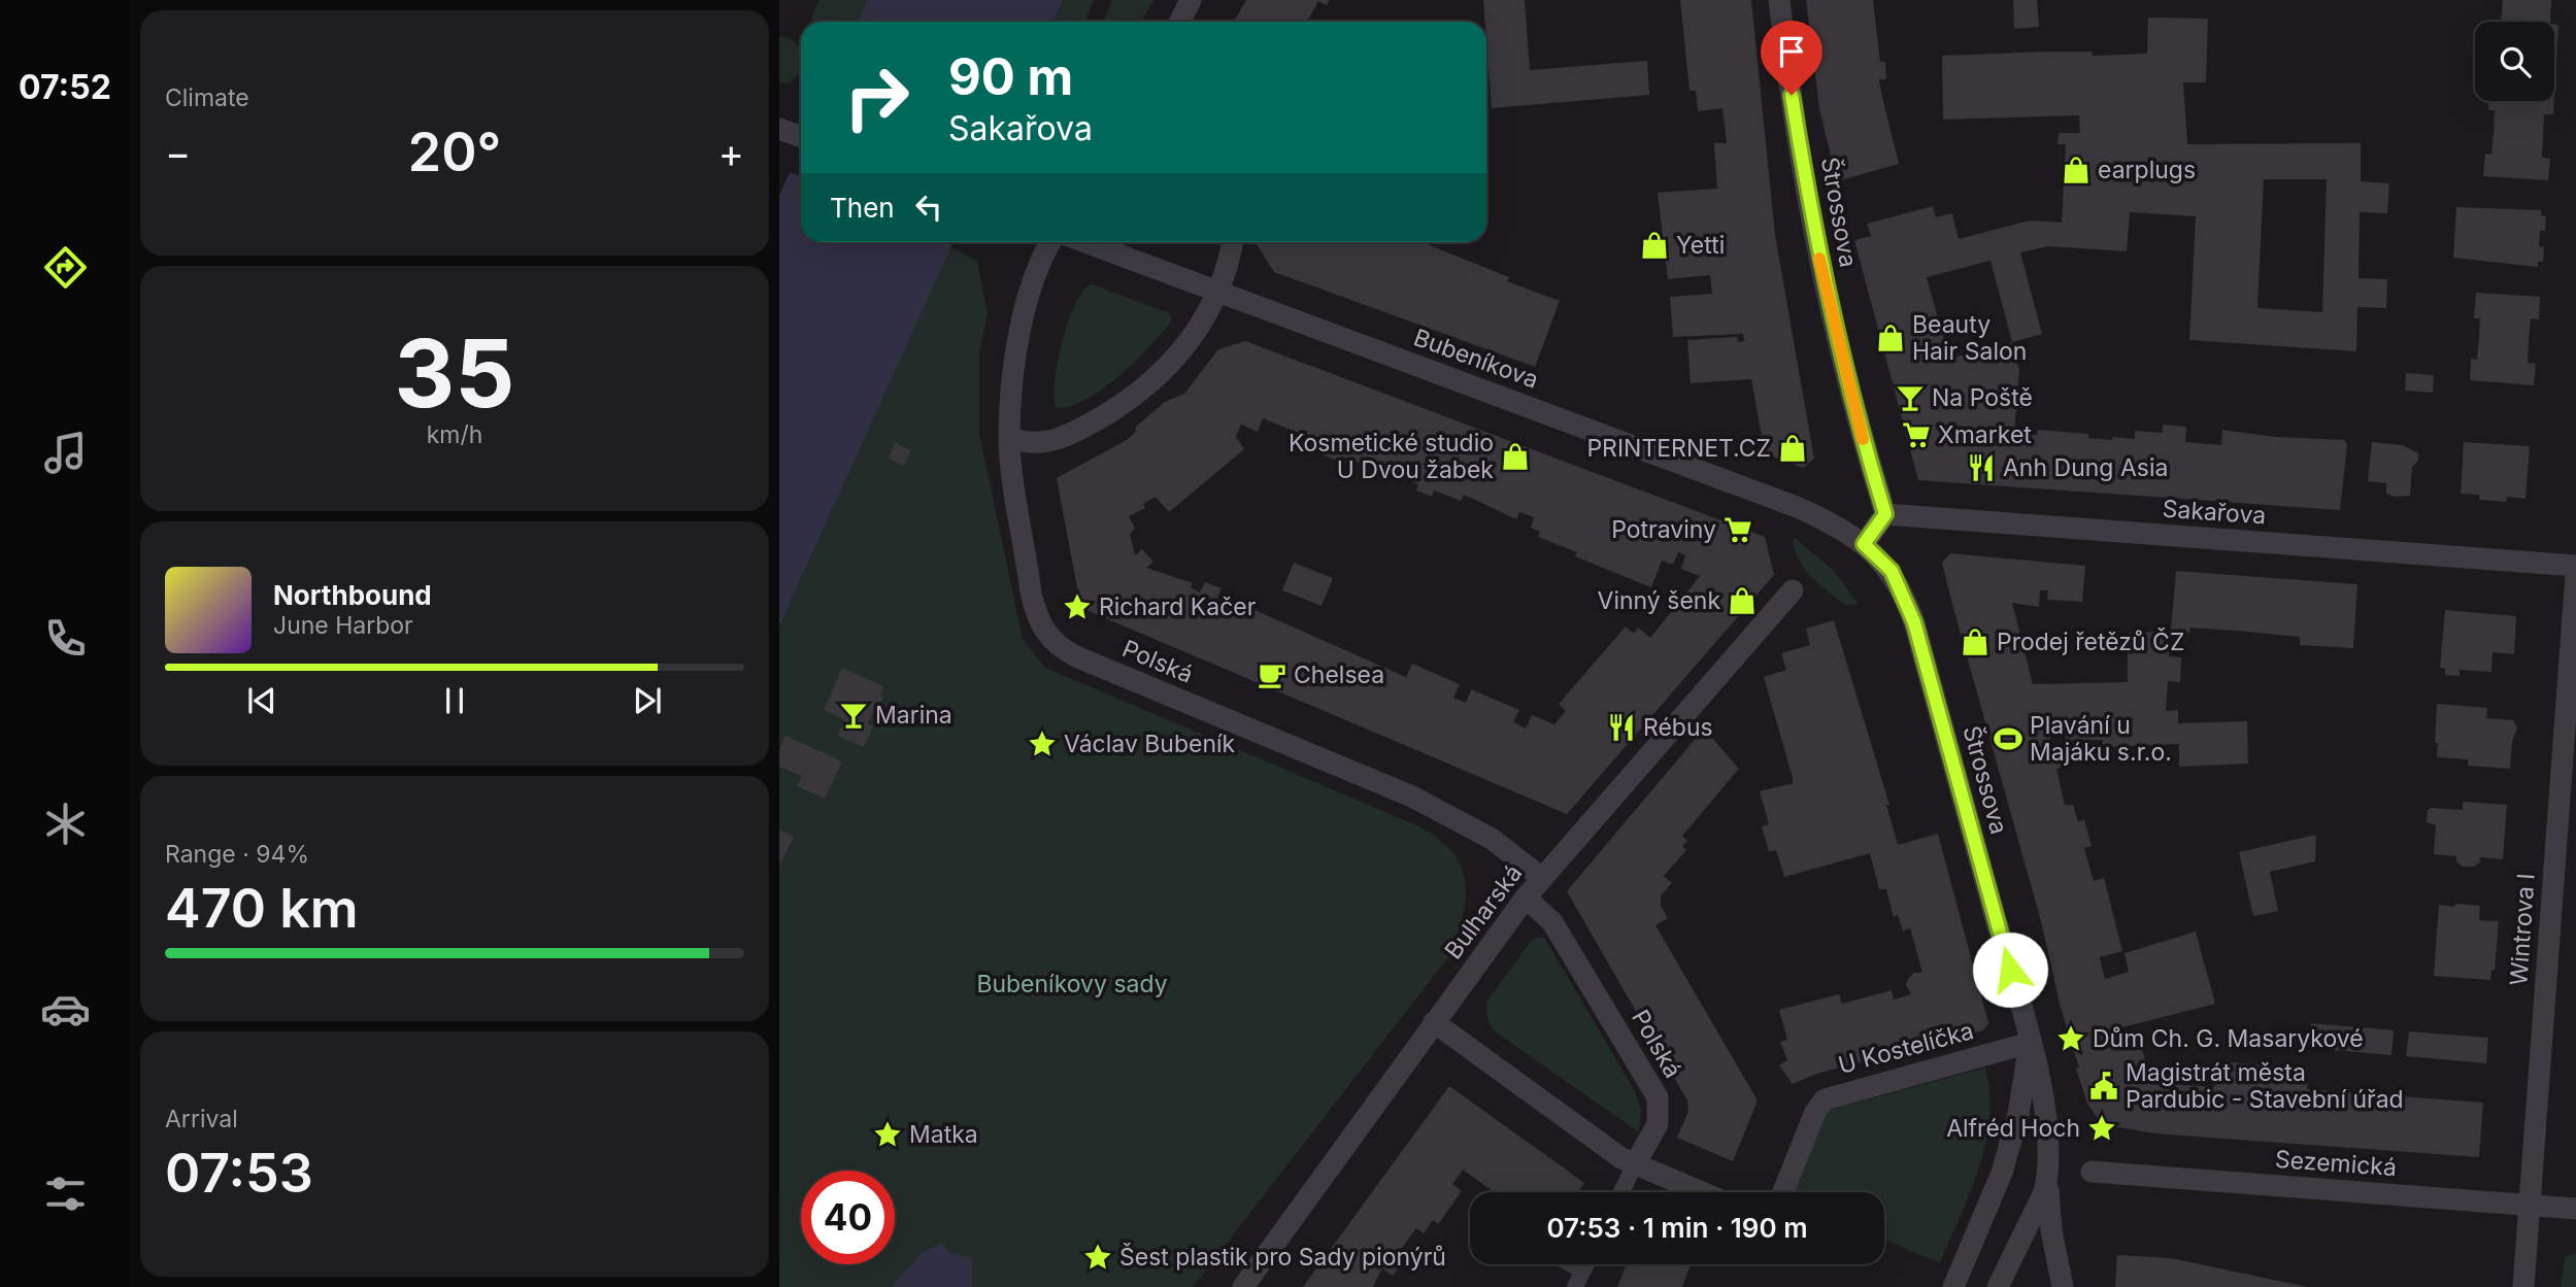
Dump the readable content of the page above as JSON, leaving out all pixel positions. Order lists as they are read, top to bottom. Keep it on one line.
{"streets":{"street":["Štrossova","Bubeníkova","Sakařova","Polská","Bulharská","Wintrova I","U Kostelíčka","Sezemická"]},"crossings":[["Štrossova","Bubeníkova"],["Štrossova","Sakařova"],["Štrossova","U Kostelíčka"],["Polská","Bulharská"],["Wintrova I","Sezemická"]],"parks":["Bubeníkovy sady"],"places":{"shop":["earplugs","Yetti","Beauty Hair Salon","PRINTERNET.CZ","Kosmetické studio U Dvou žabek","Vinný šenk","Prodej řetězů ČZ"],"bar":["Na Poště","Marina"],"supermarket":["Xmarket","Potraviny"],"restaurant":["Anh Dung Asia","Rébus"],"place":["Richard Kačer","Václav Bubeník","Dům Ch. G. Masarykové","Alfréd Hoch","Matka","Šest plastik pro Sady pionýrů"],"cafe":["Chelsea"],"sports":["Plavání u Majáku s.r.o."],"public building":["Magistrát města Pardubic - Stavební úřad"]},"page":{"tabs":"07:52","tile":["Climate",["35","km/h"],["Range · 94%","470 km"],["Arrival","07:53"]],"turn":["90 m","Sakařova"],"heat":["−","20°","+"],"then":"Then","song":["Northbound","June Harbor"],"limit":"40","trip":"07:53 · 1 min · 190 m"}}
